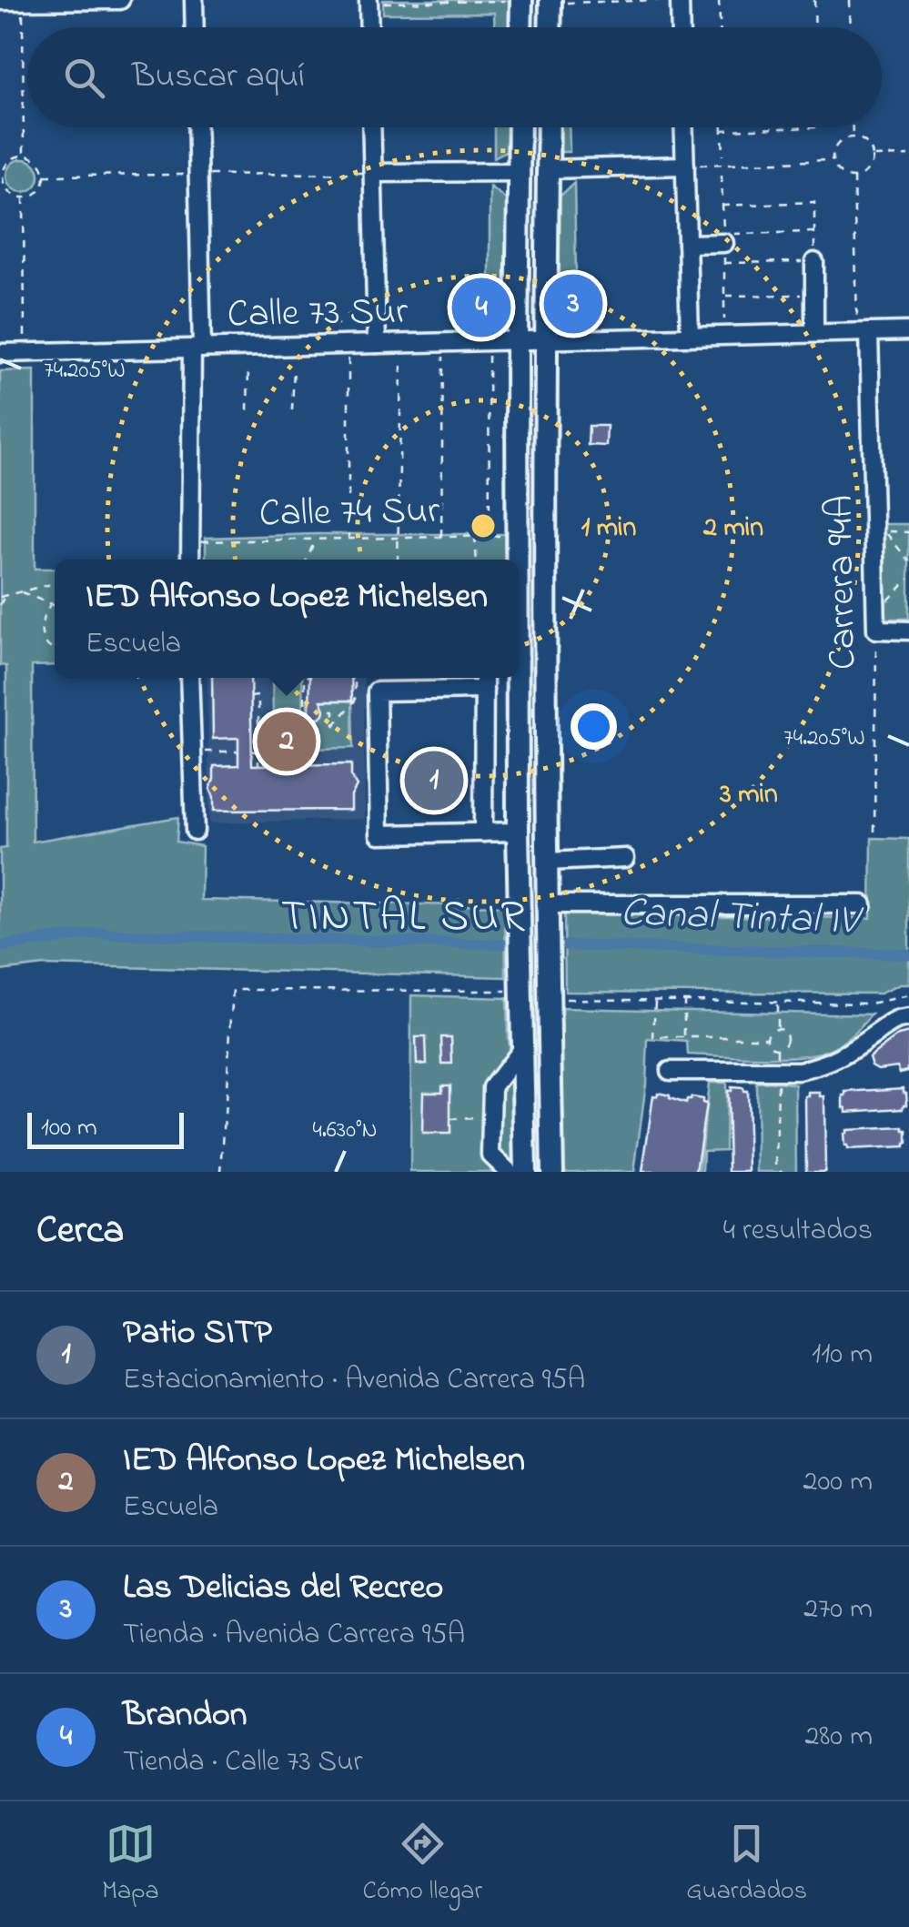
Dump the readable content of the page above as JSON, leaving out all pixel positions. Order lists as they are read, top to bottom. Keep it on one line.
{"streets":{"street":["Calle 73 Sur","Carrera 94A"],"path":["Calle 74 Sur"]},"crossings":[["Calle 73 Sur","Carrera 94A"]],"districts":["TINTAL SUR"],"water":["Canal Tintal IV"],"scale_bar":"100 m","page":{"search":"Buscar aquí","pins":["3","4","2","1"],"popup":["IED Alfonso Lopez Michelsen","Escuela"],"scale":"100 m","heading":["Cerca","4 resultados"],"list":[{"mark":"1","name":"Patio SITP","note":"Estacionamiento · Avenida Carrera 95A","value":"110 m"},{"mark":"2","name":"IED Alfonso Lopez Michelsen","note":"Escuela","value":"200 m"},{"mark":"3","name":"Las Delicias del Recreo","note":"Tienda · Avenida Carrera 95A","value":"270 m"},{"mark":"4","name":"Brandon","note":"Tienda · Calle 73 Sur","value":"280 m"}],"nav":["Mapa","Cómo llegar","Guardados"]},"coordinates":["74.205°W","4.630°N"],"rings":["1 min","2 min","3 min"]}
